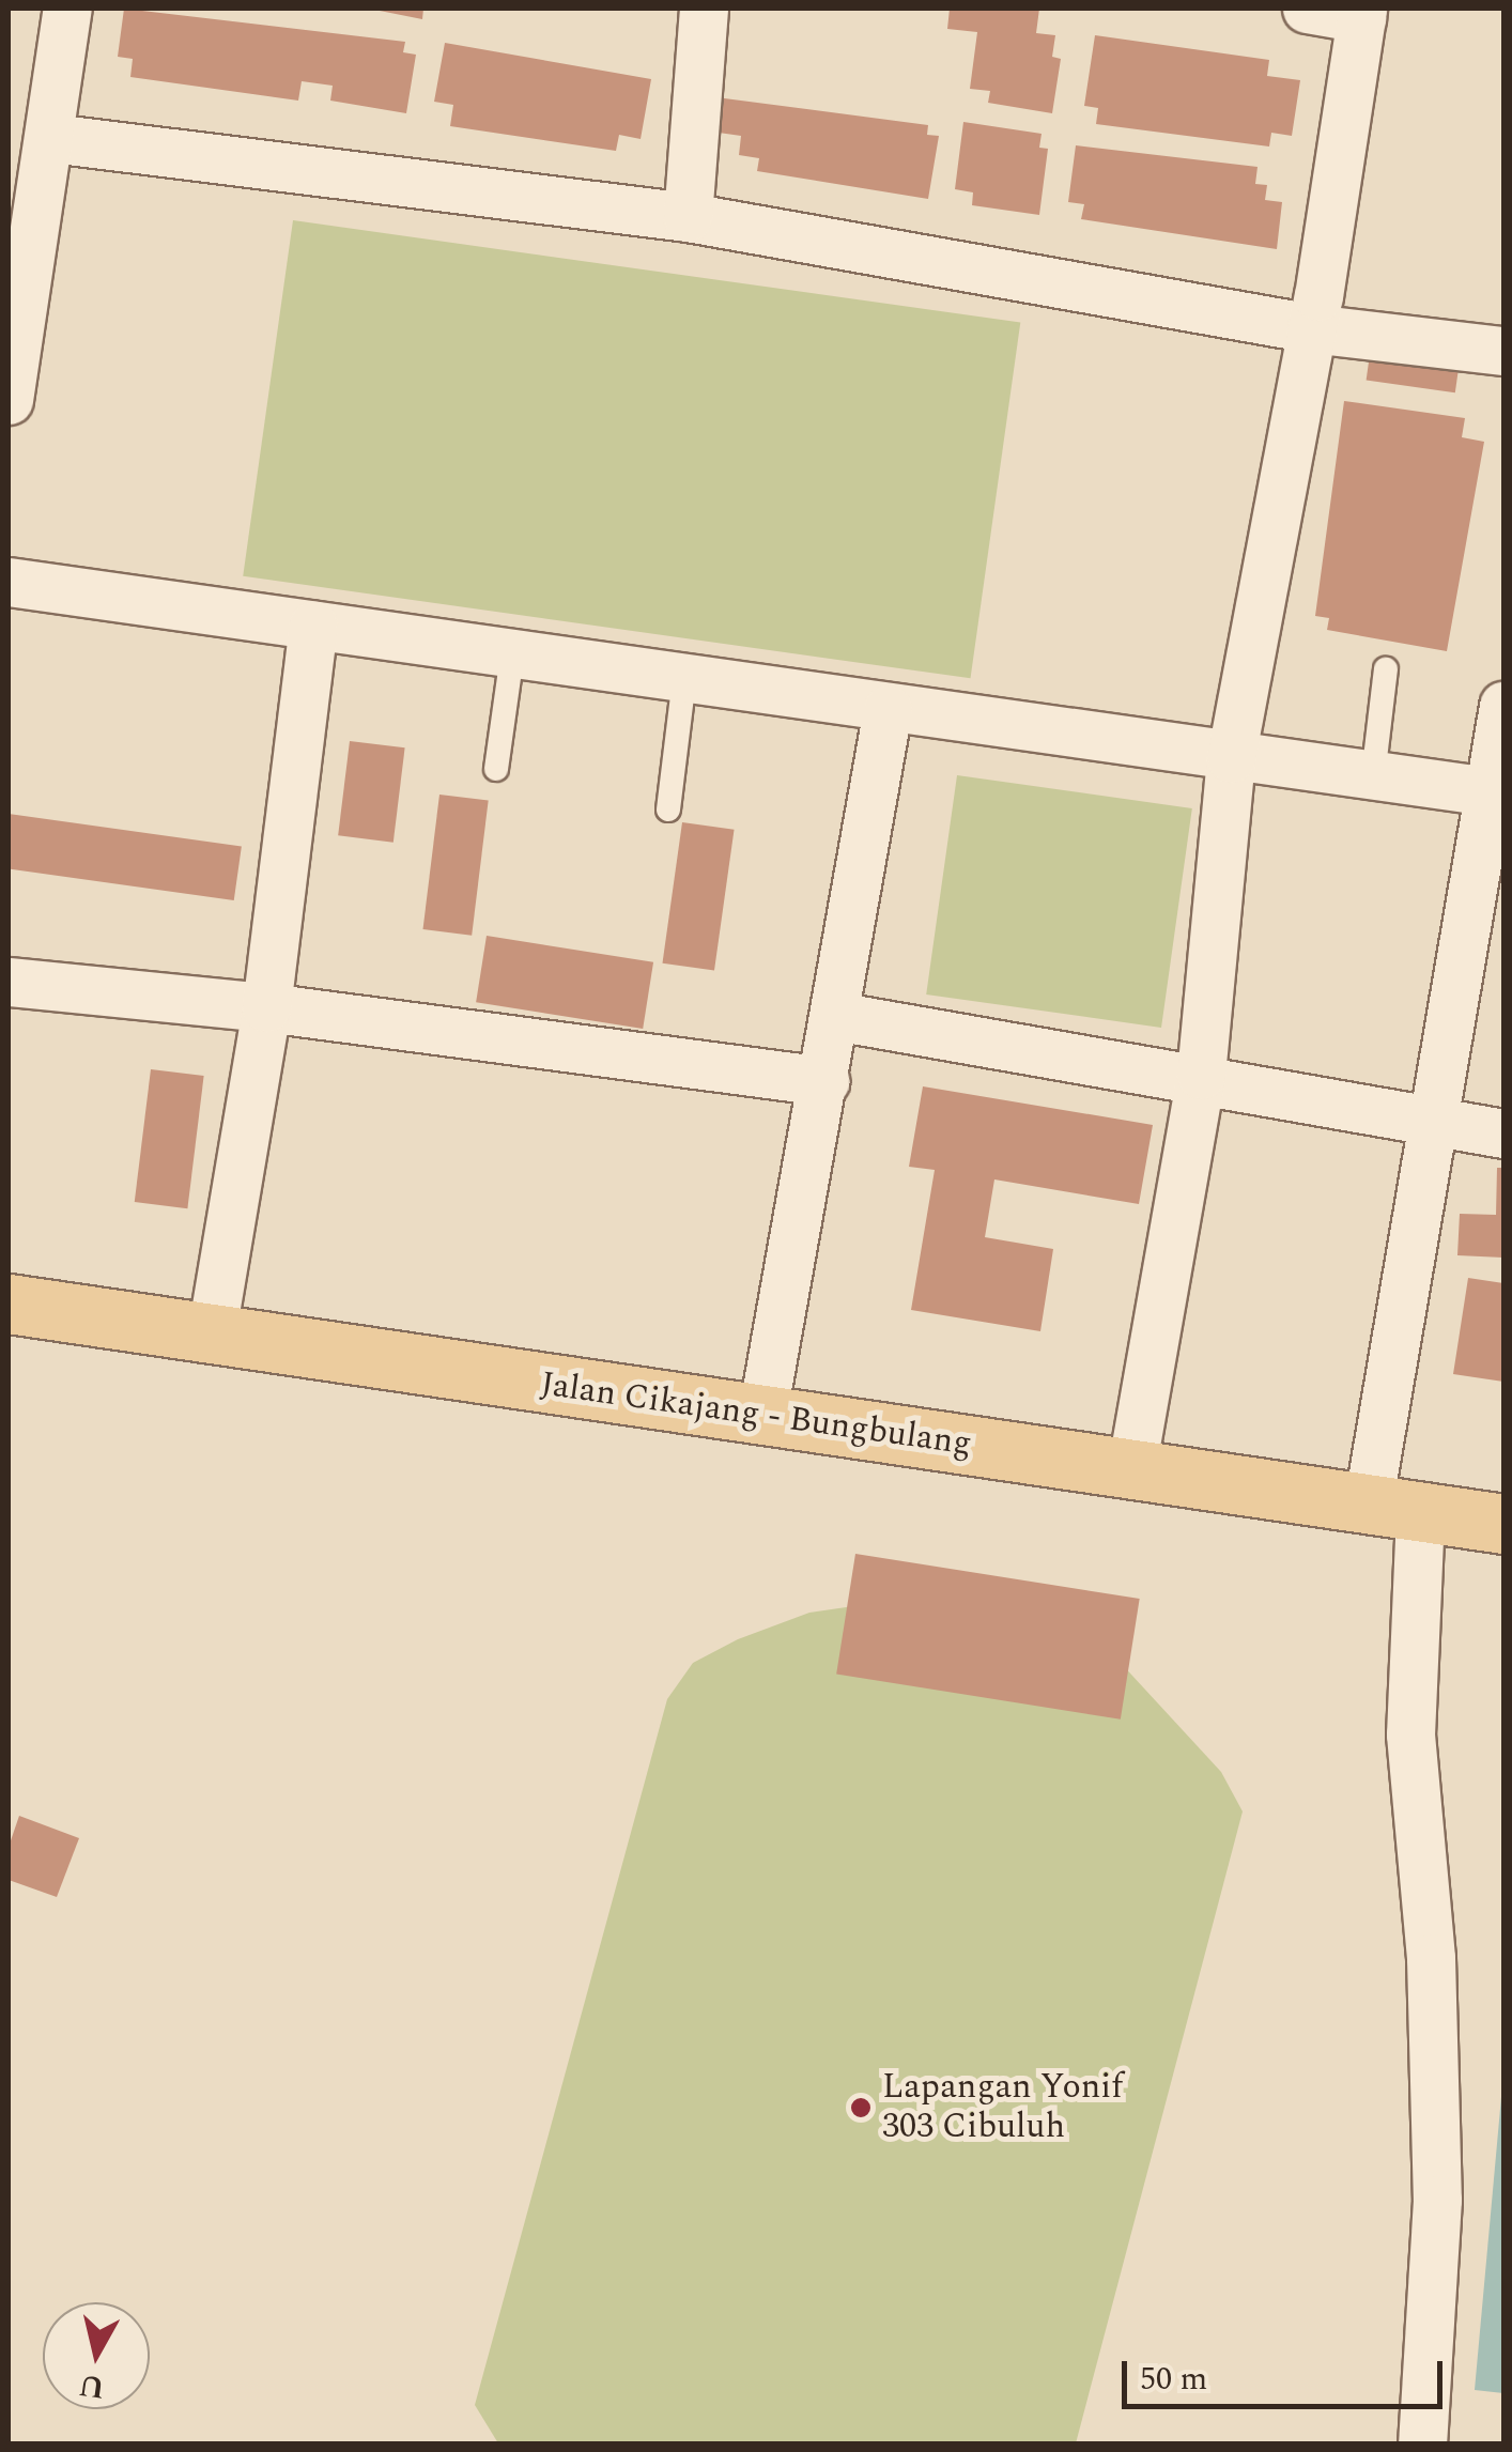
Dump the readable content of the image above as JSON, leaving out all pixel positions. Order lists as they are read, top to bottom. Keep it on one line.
{"streets":{"main road":["Jalan Cikajang - Bungbulang"]},"places":["Lapangan Yonif 303 Cibuluh"],"scale_bar":"50 m","north":"bottom"}
